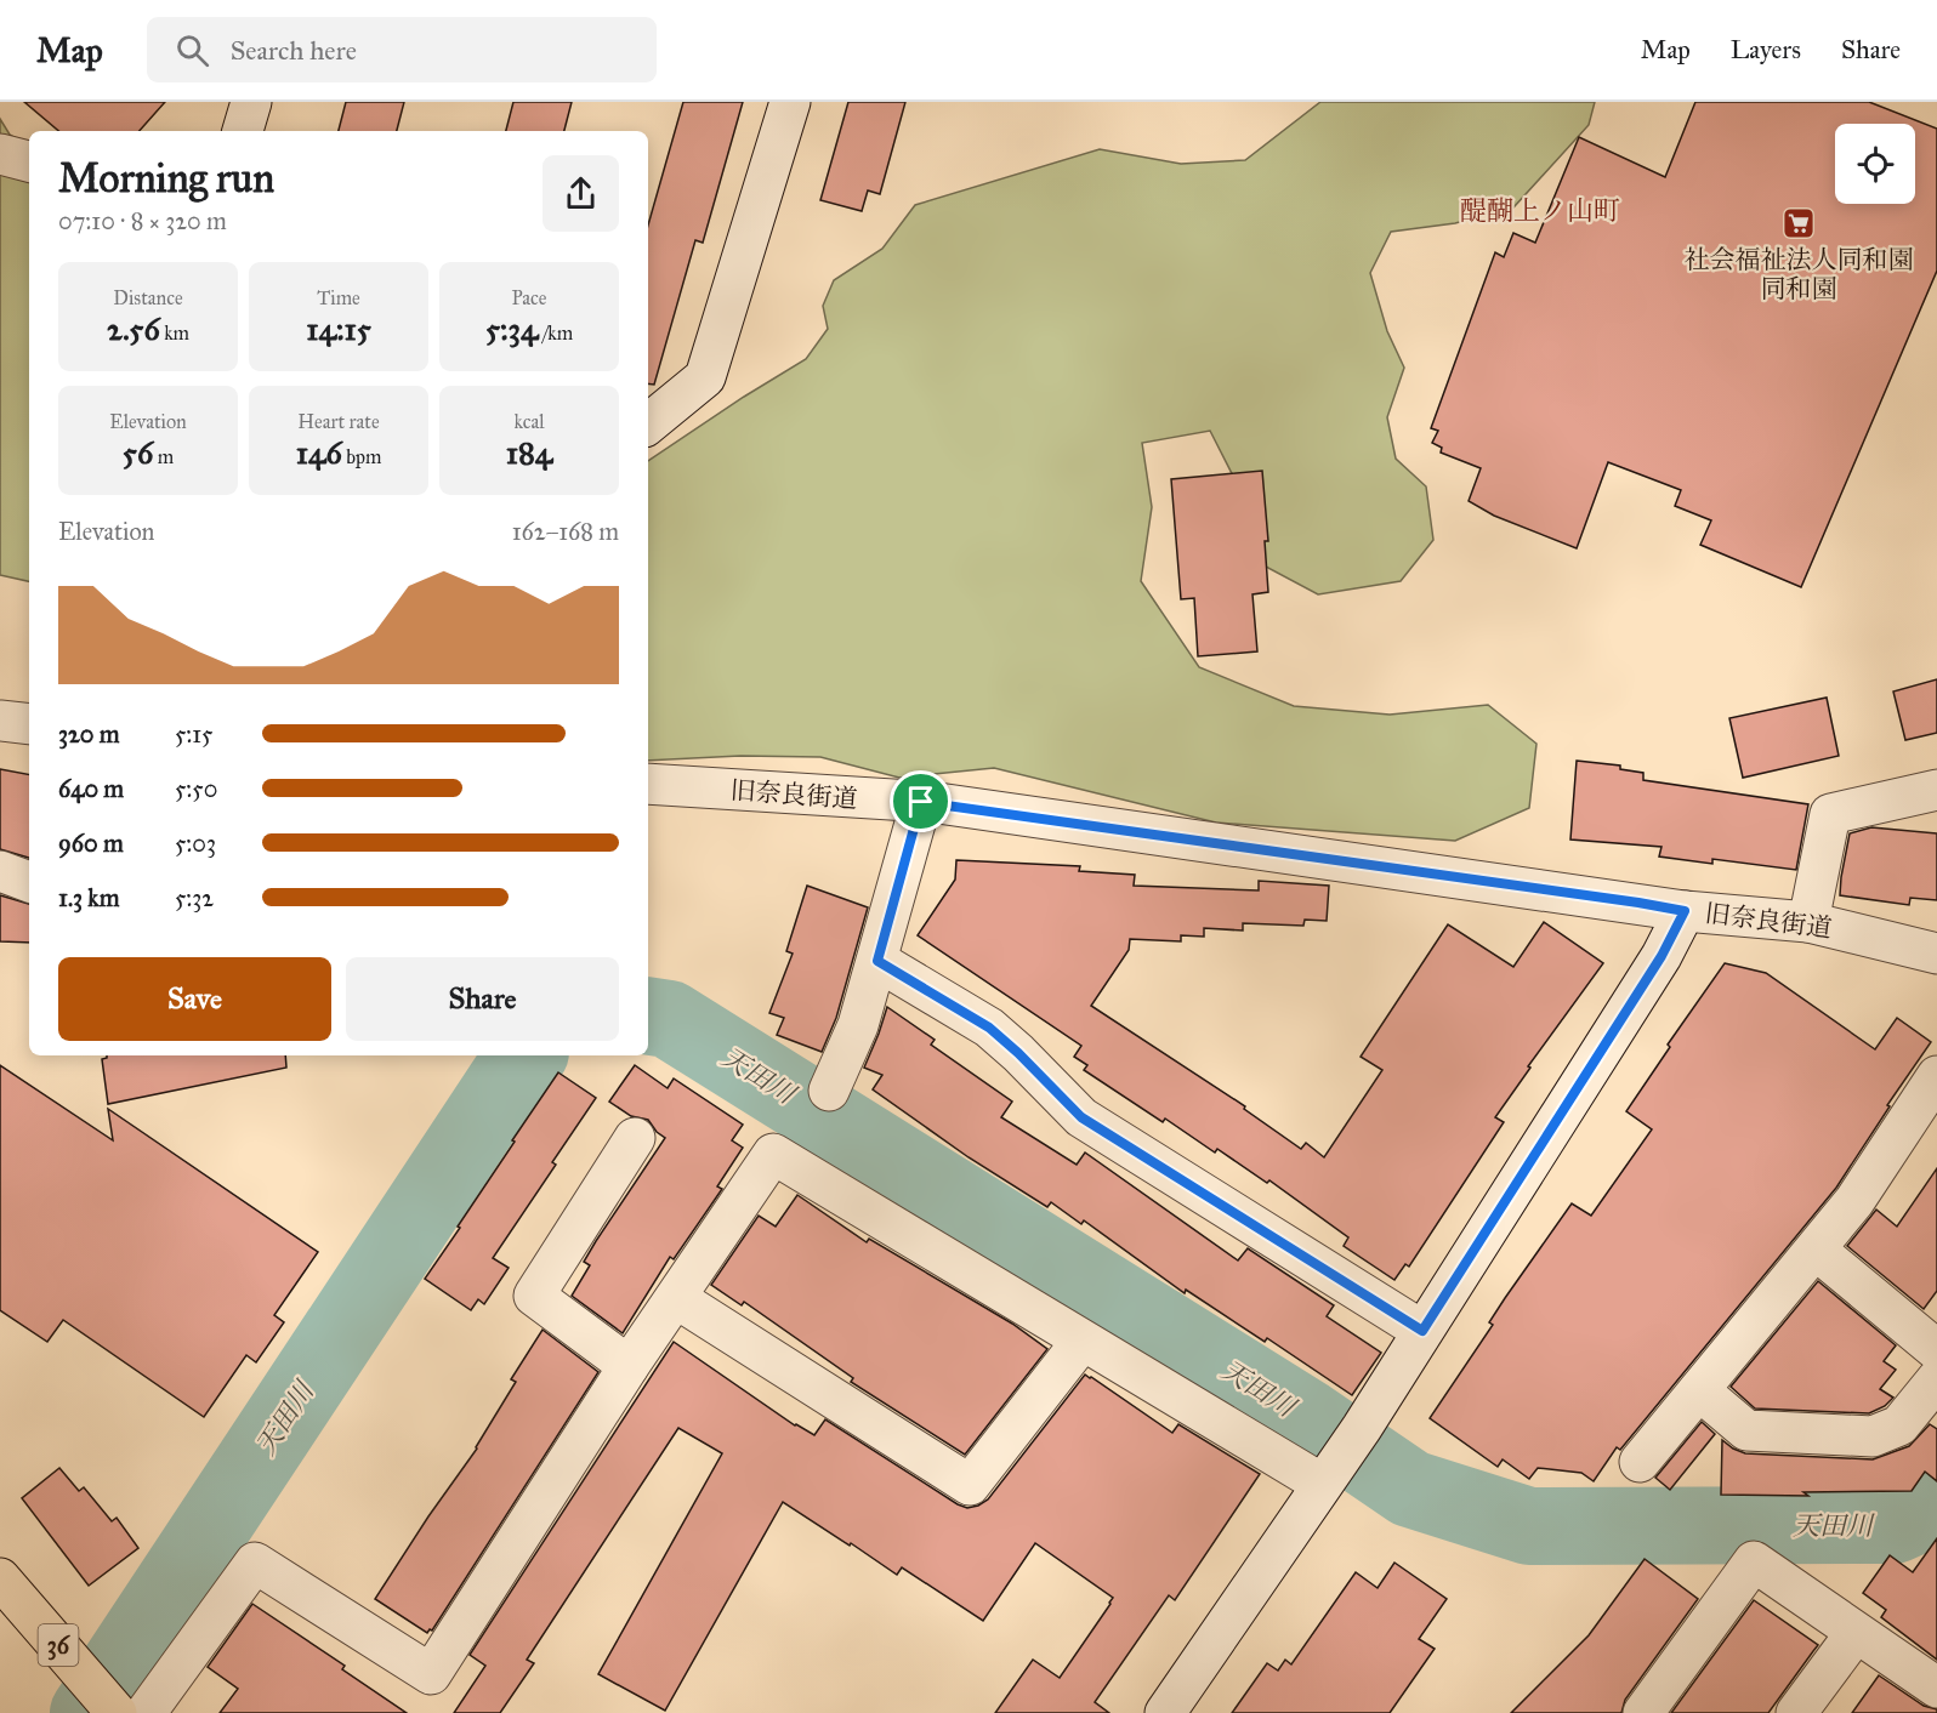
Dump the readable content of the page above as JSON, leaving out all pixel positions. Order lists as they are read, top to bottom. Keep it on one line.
{"streets":{"main road":["36"],"street":["旧奈良街道"]},"districts":["醍醐上ノ山町"],"water":["天田川"],"places":{"supermarket":["社会福祉法人同和園 同和園"]},"page":{"header":"Map","search":"Search here","nav":["Map","Layers","Share"],"heading":["Morning run","07:10 · 8 × 320 m"],"stats":[["Distance","2.56 km"],["Time","14:15"],["Pace","5:34 /km"],["Elevation","56 m"],["Heart rate","146 bpm"],["kcal","184"]],"chart":["Elevation","162–168 m"],"list":[{"name":"320 m","note":"5:15"},{"name":"640 m","note":"5:50"},{"name":"960 m","note":"5:03"},{"name":"1.3 km","note":"5:32"}],"buttons":["Save","Share"]}}
